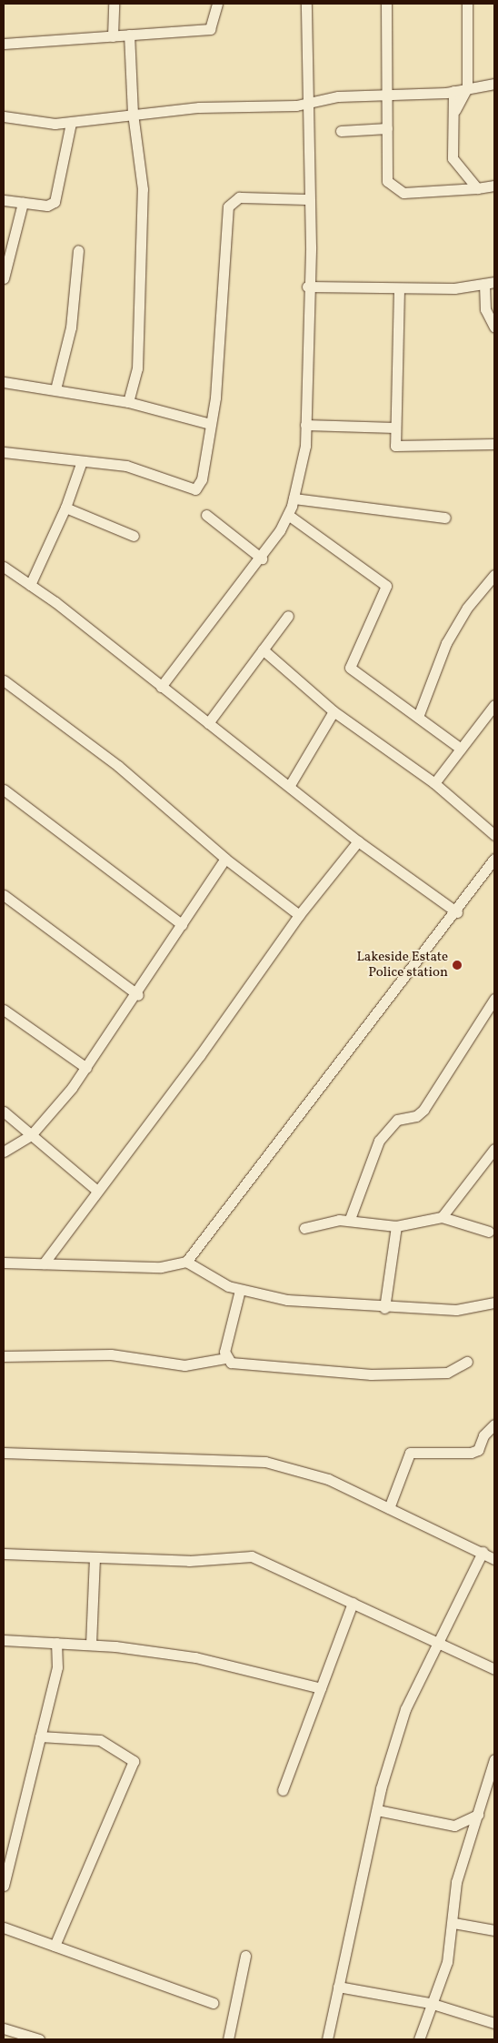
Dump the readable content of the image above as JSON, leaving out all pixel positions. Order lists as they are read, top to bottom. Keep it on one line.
{"places":["Lakeside Estate Police station"]}
